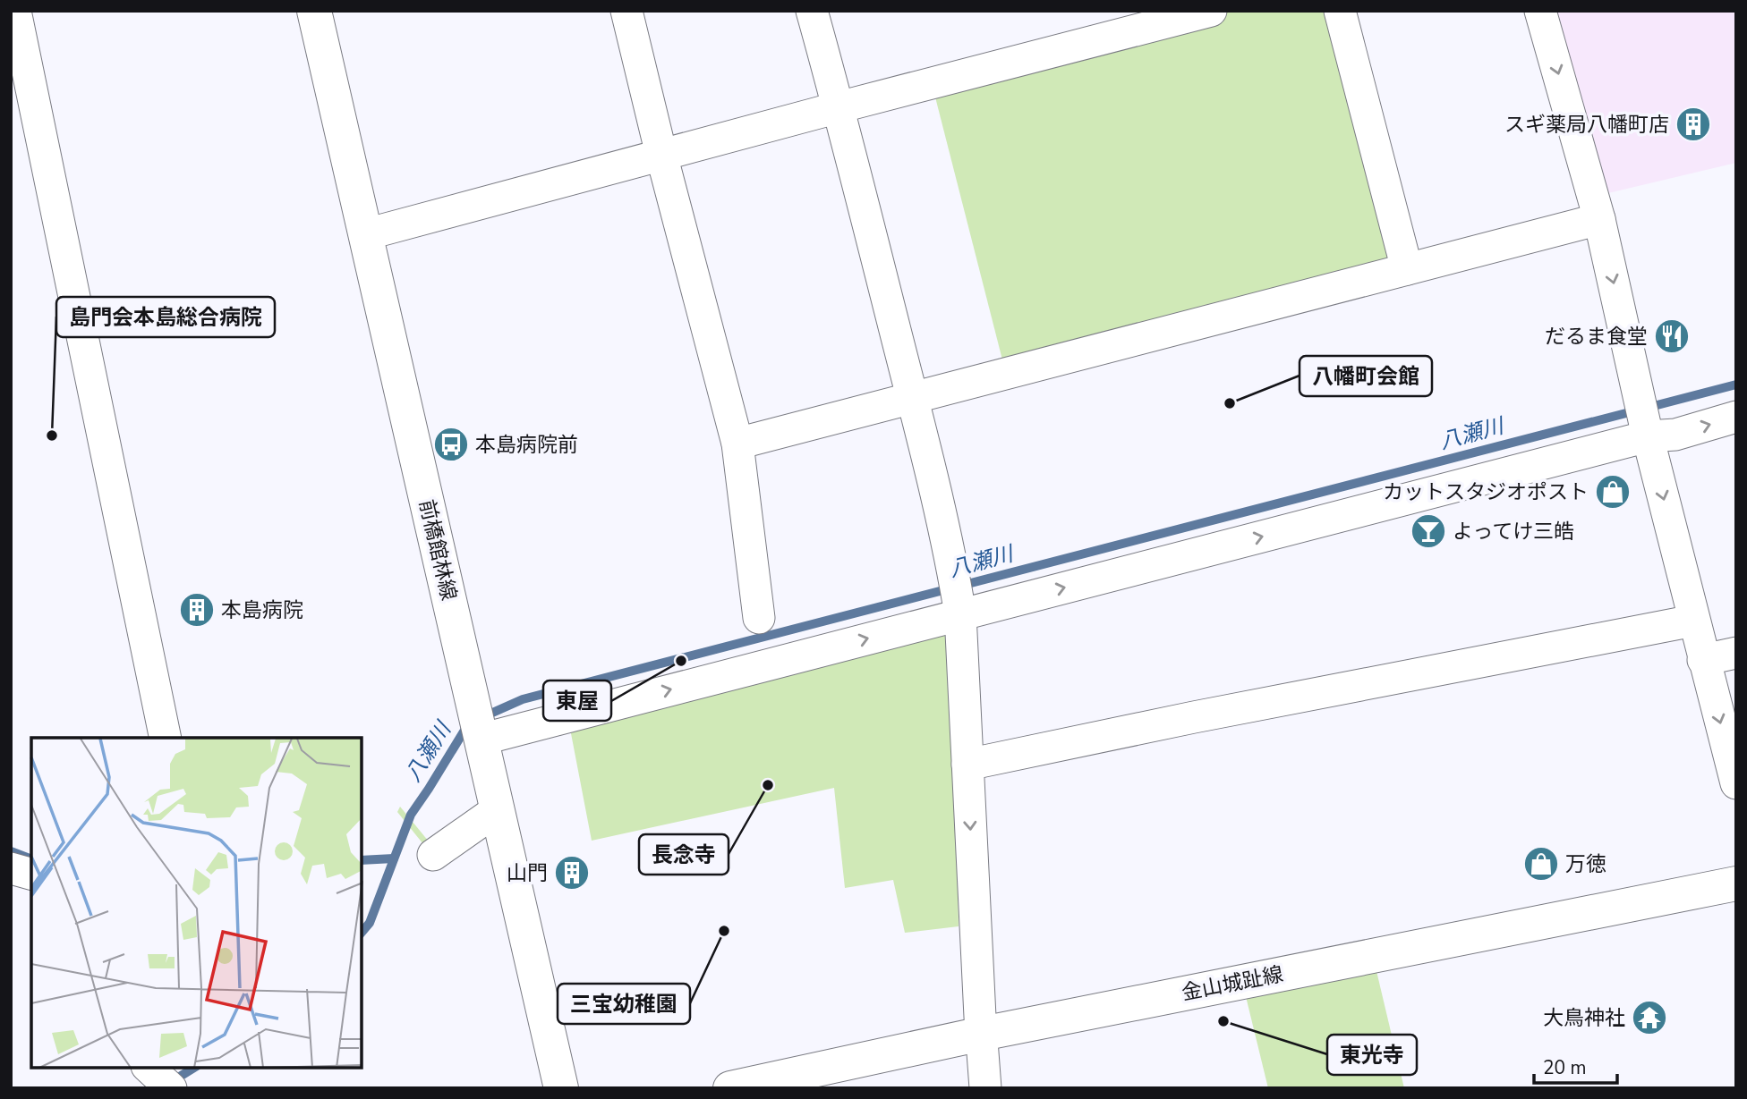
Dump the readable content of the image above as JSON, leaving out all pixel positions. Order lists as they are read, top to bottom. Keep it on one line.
{"streets":{"main road":["前橋館林線","金山城趾線"]},"water":["八瀬川"],"places":{"building":["スギ薬局八幡町店","本島病院","山門"],"restaurant":["だるま食堂"],"other":["八幡町会館","島門会本島総合病院","東屋","長念寺","三宝幼稚園","東光寺"],"bus stop":["本島病院前"],"shop":["カットスタジオポスト","万徳"],"bar":["よってけ三皓"],"temple":["大鳥神社"]},"scale_bar":"20 m"}
